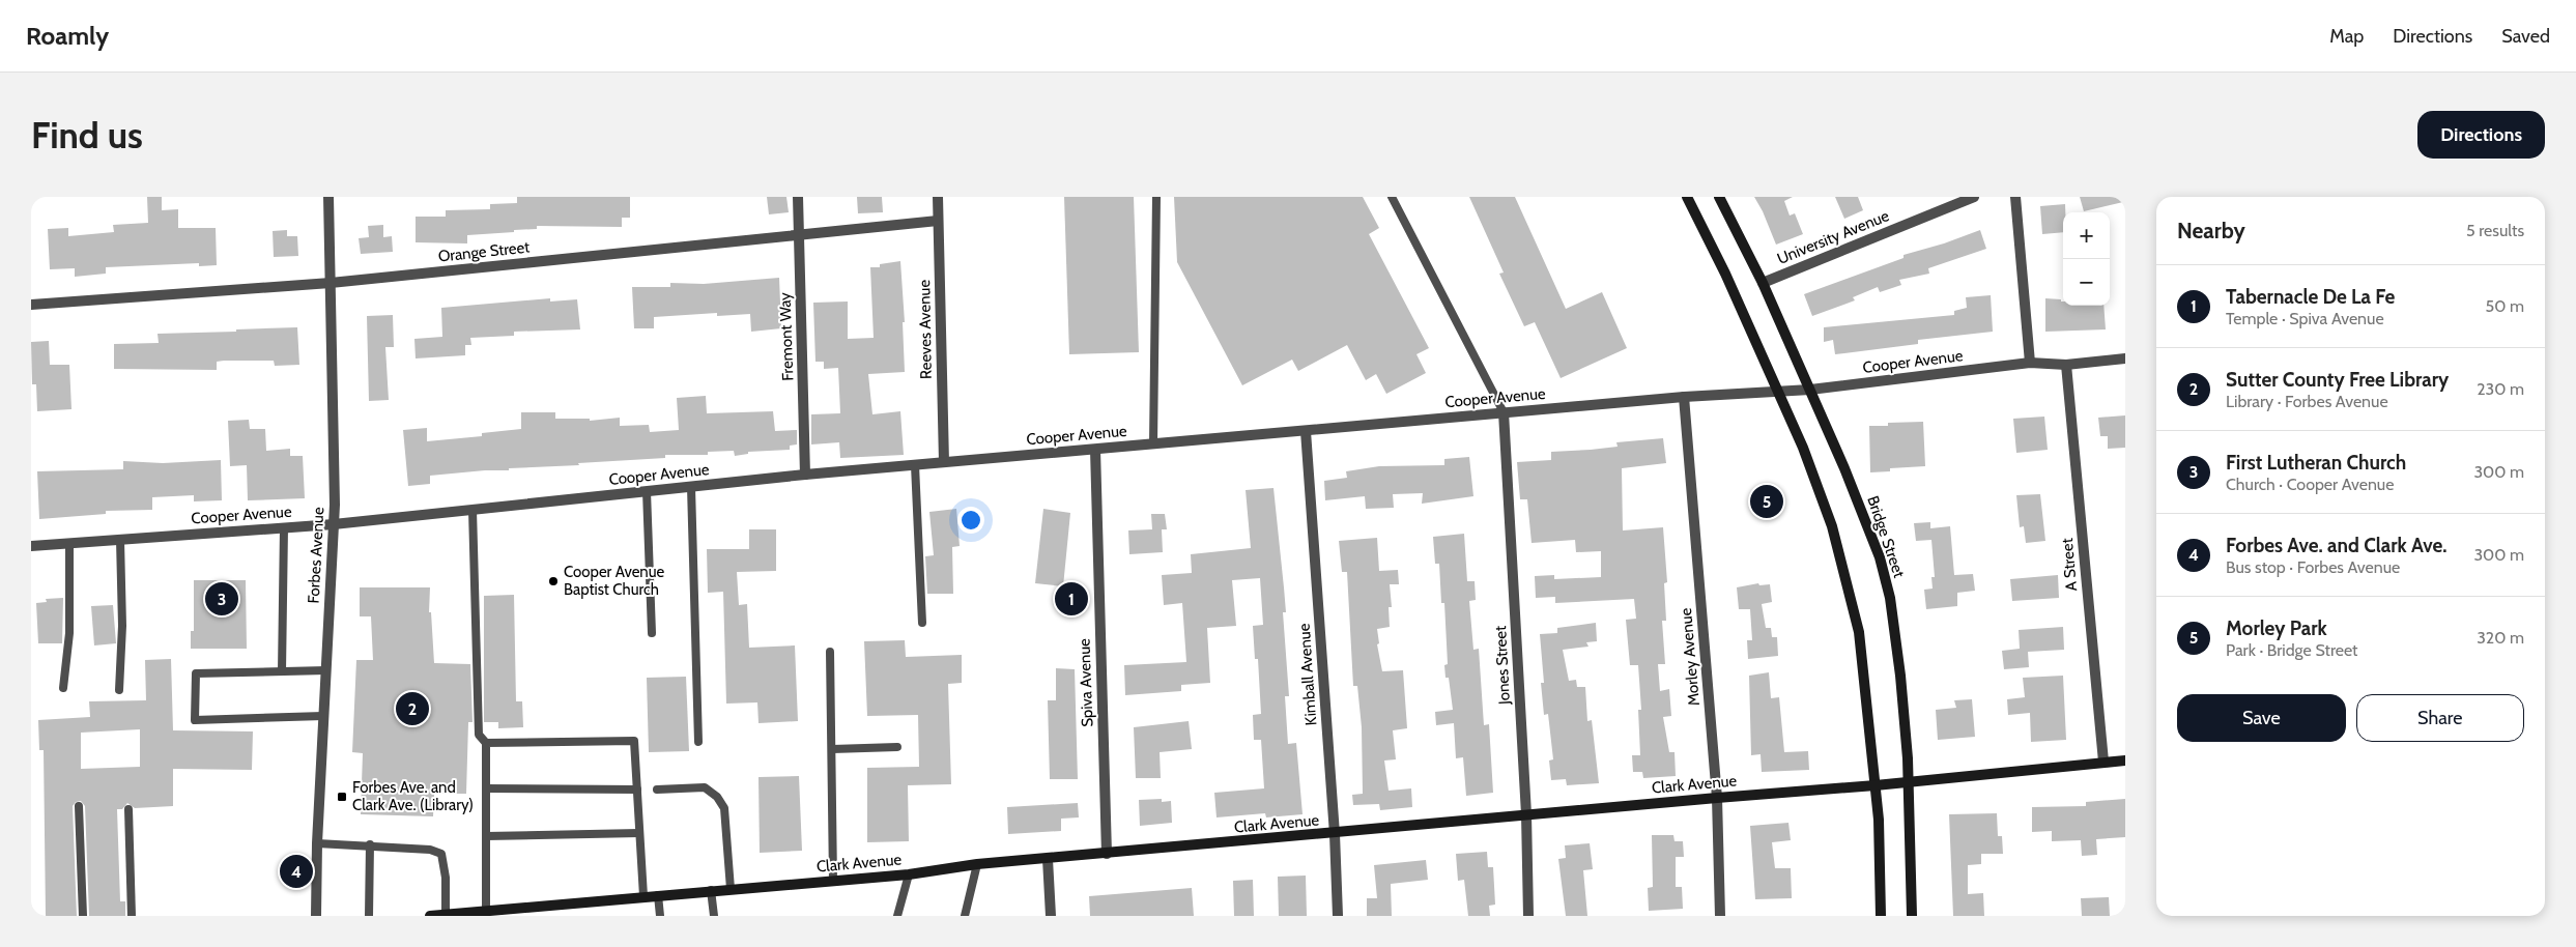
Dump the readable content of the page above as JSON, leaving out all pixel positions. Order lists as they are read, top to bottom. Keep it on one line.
{"streets":{"street":["University Avenue","Orange Street","Reeves Avenue","Fremont Way","Cooper Avenue","Bridge Street","Forbes Avenue","A Street","Morley Avenue","Jones Street","Kimball Avenue","Spiva Avenue","Clark Avenue"]},"crossings":[["University Avenue","Bridge Street"],["Orange Street","Reeves Avenue"],["Orange Street","Fremont Way"],["Orange Street","Forbes Avenue"],["Reeves Avenue","Cooper Avenue"],["Fremont Way","Cooper Avenue"],["Cooper Avenue","Bridge Street"],["Cooper Avenue","Forbes Avenue"],["Cooper Avenue","A Street"],["Cooper Avenue","Morley Avenue"],["Cooper Avenue","Jones Street"],["Cooper Avenue","Kimball Avenue"],["Cooper Avenue","Spiva Avenue"],["Bridge Street","Clark Avenue"],["A Street","Clark Avenue"],["Morley Avenue","Clark Avenue"],["Jones Street","Clark Avenue"],["Kimball Avenue","Clark Avenue"],["Spiva Avenue","Clark Avenue"]],"places":{"other":["Cooper Avenue Baptist Church"],"transit":["Forbes Ave. and Clark Ave. (Library)"]},"page":{"header":"Roamly","nav":["Map","Directions","Saved"],"buttons":["Directions",["Save","Share"]],"title":"Find us","heading":["Nearby","5 results"],"map_buttons":["+","−"],"list":[{"mark":"1","name":"Tabernacle De La Fe","note":"Temple · Spiva Avenue","value":"50 m"},{"mark":"2","name":"Sutter County Free Library","note":"Library · Forbes Avenue","value":"230 m"},{"mark":"3","name":"First Lutheran Church","note":"Church · Cooper Avenue","value":"300 m"},{"mark":"4","name":"Forbes Ave. and Clark Ave.","note":"Bus stop · Forbes Avenue","value":"300 m"},{"mark":"5","name":"Morley Park","note":"Park · Bridge Street","value":"320 m"}],"pins":["5","1","3","2","4"]}}
